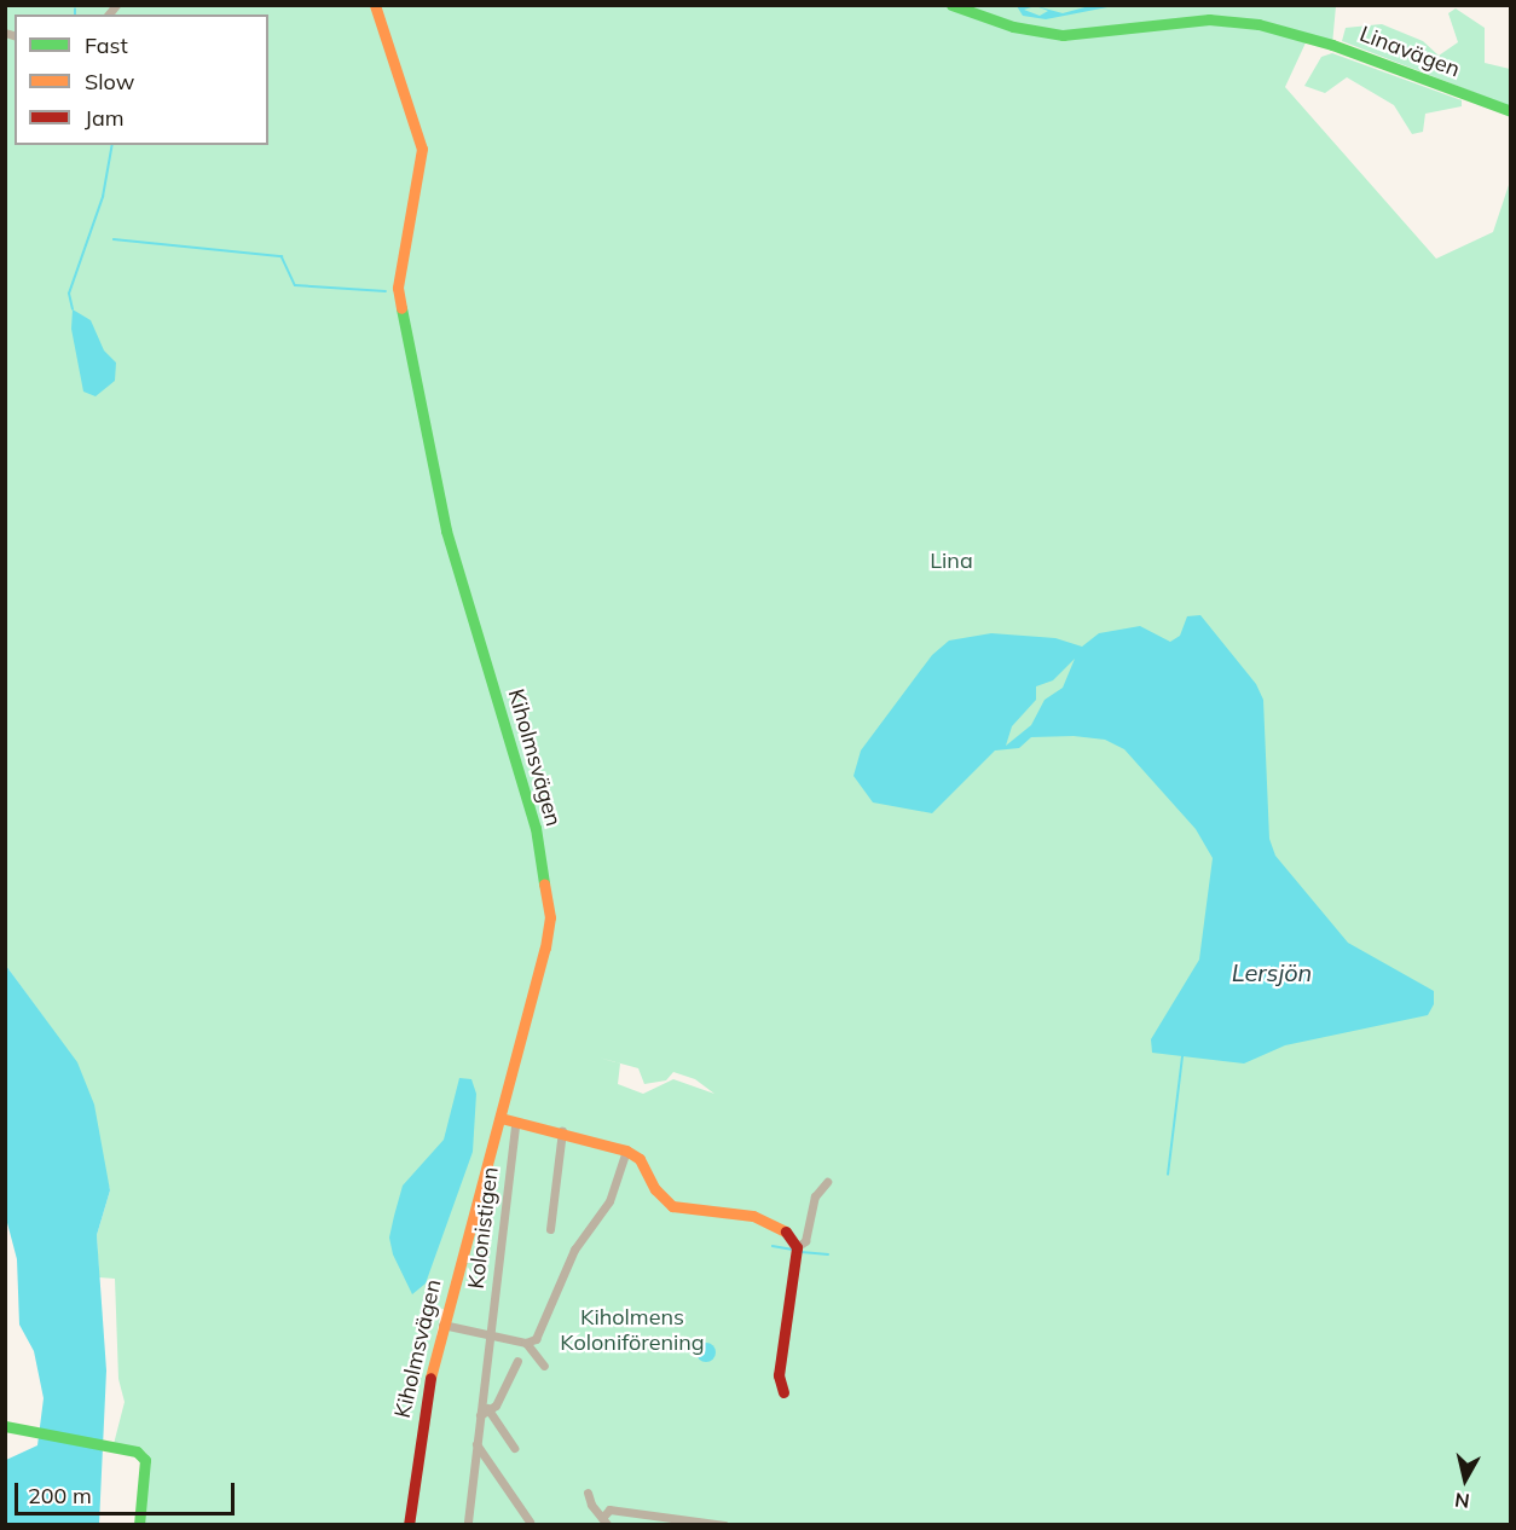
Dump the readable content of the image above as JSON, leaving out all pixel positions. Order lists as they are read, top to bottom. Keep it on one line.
{"streets":{"street":["Linavägen","Kiholmsvägen","Kolonistigen"]},"water":["Lersjön"],"parks":["Lina","Kiholmens Koloniförening"],"legend":["Fast","Slow","Jam"],"scale_bar":"200 m","north":"bottom"}
